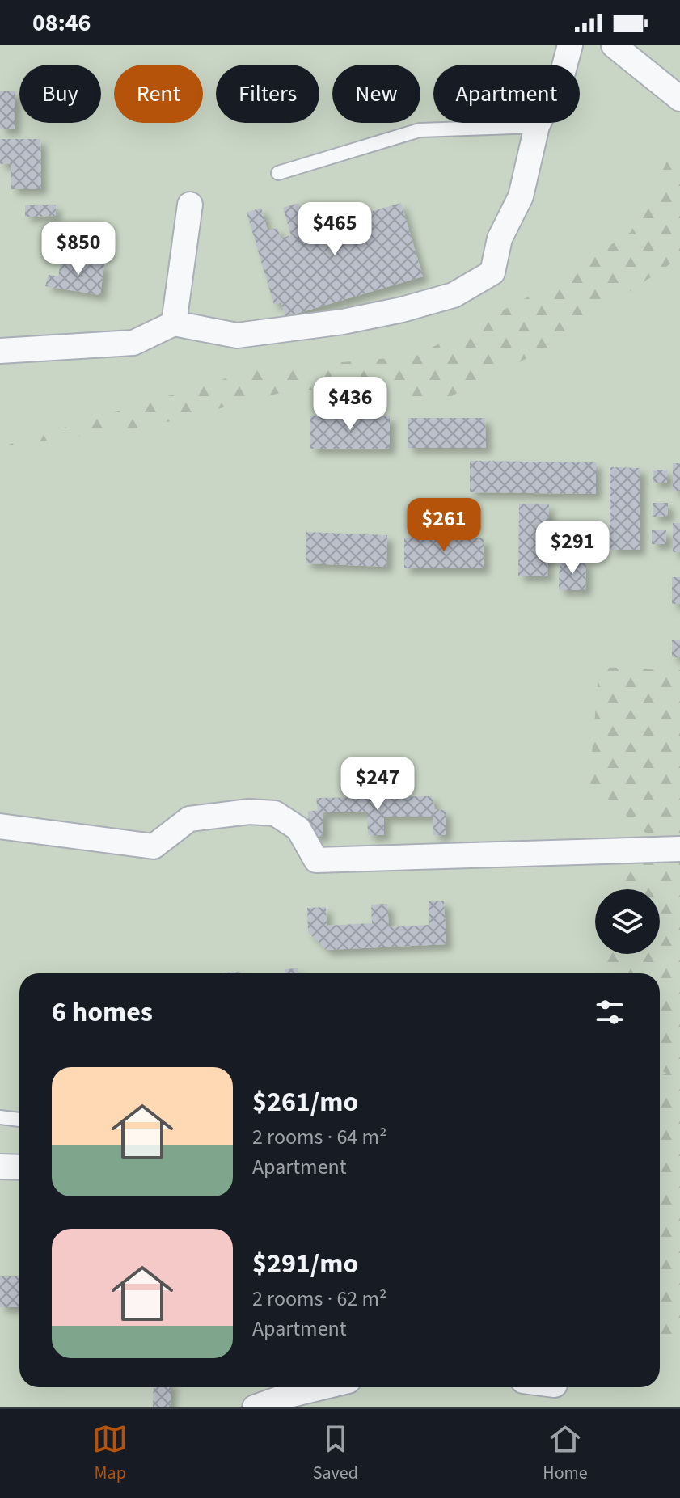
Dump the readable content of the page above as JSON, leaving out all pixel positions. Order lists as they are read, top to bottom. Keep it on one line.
{"page":{"status":"08:46","chip":["Buy","Rent","Filters","New","Apartment"],"price":["$465","$850","$436","$261","$291","$247"],"heading":"6 homes","list":[{"name":"$261/mo","note":"2 rooms · 64 m² · Apartment"},{"name":"$291/mo","note":"2 rooms · 62 m² · Apartment"}],"tabs":["Map","Saved","Home"]}}
